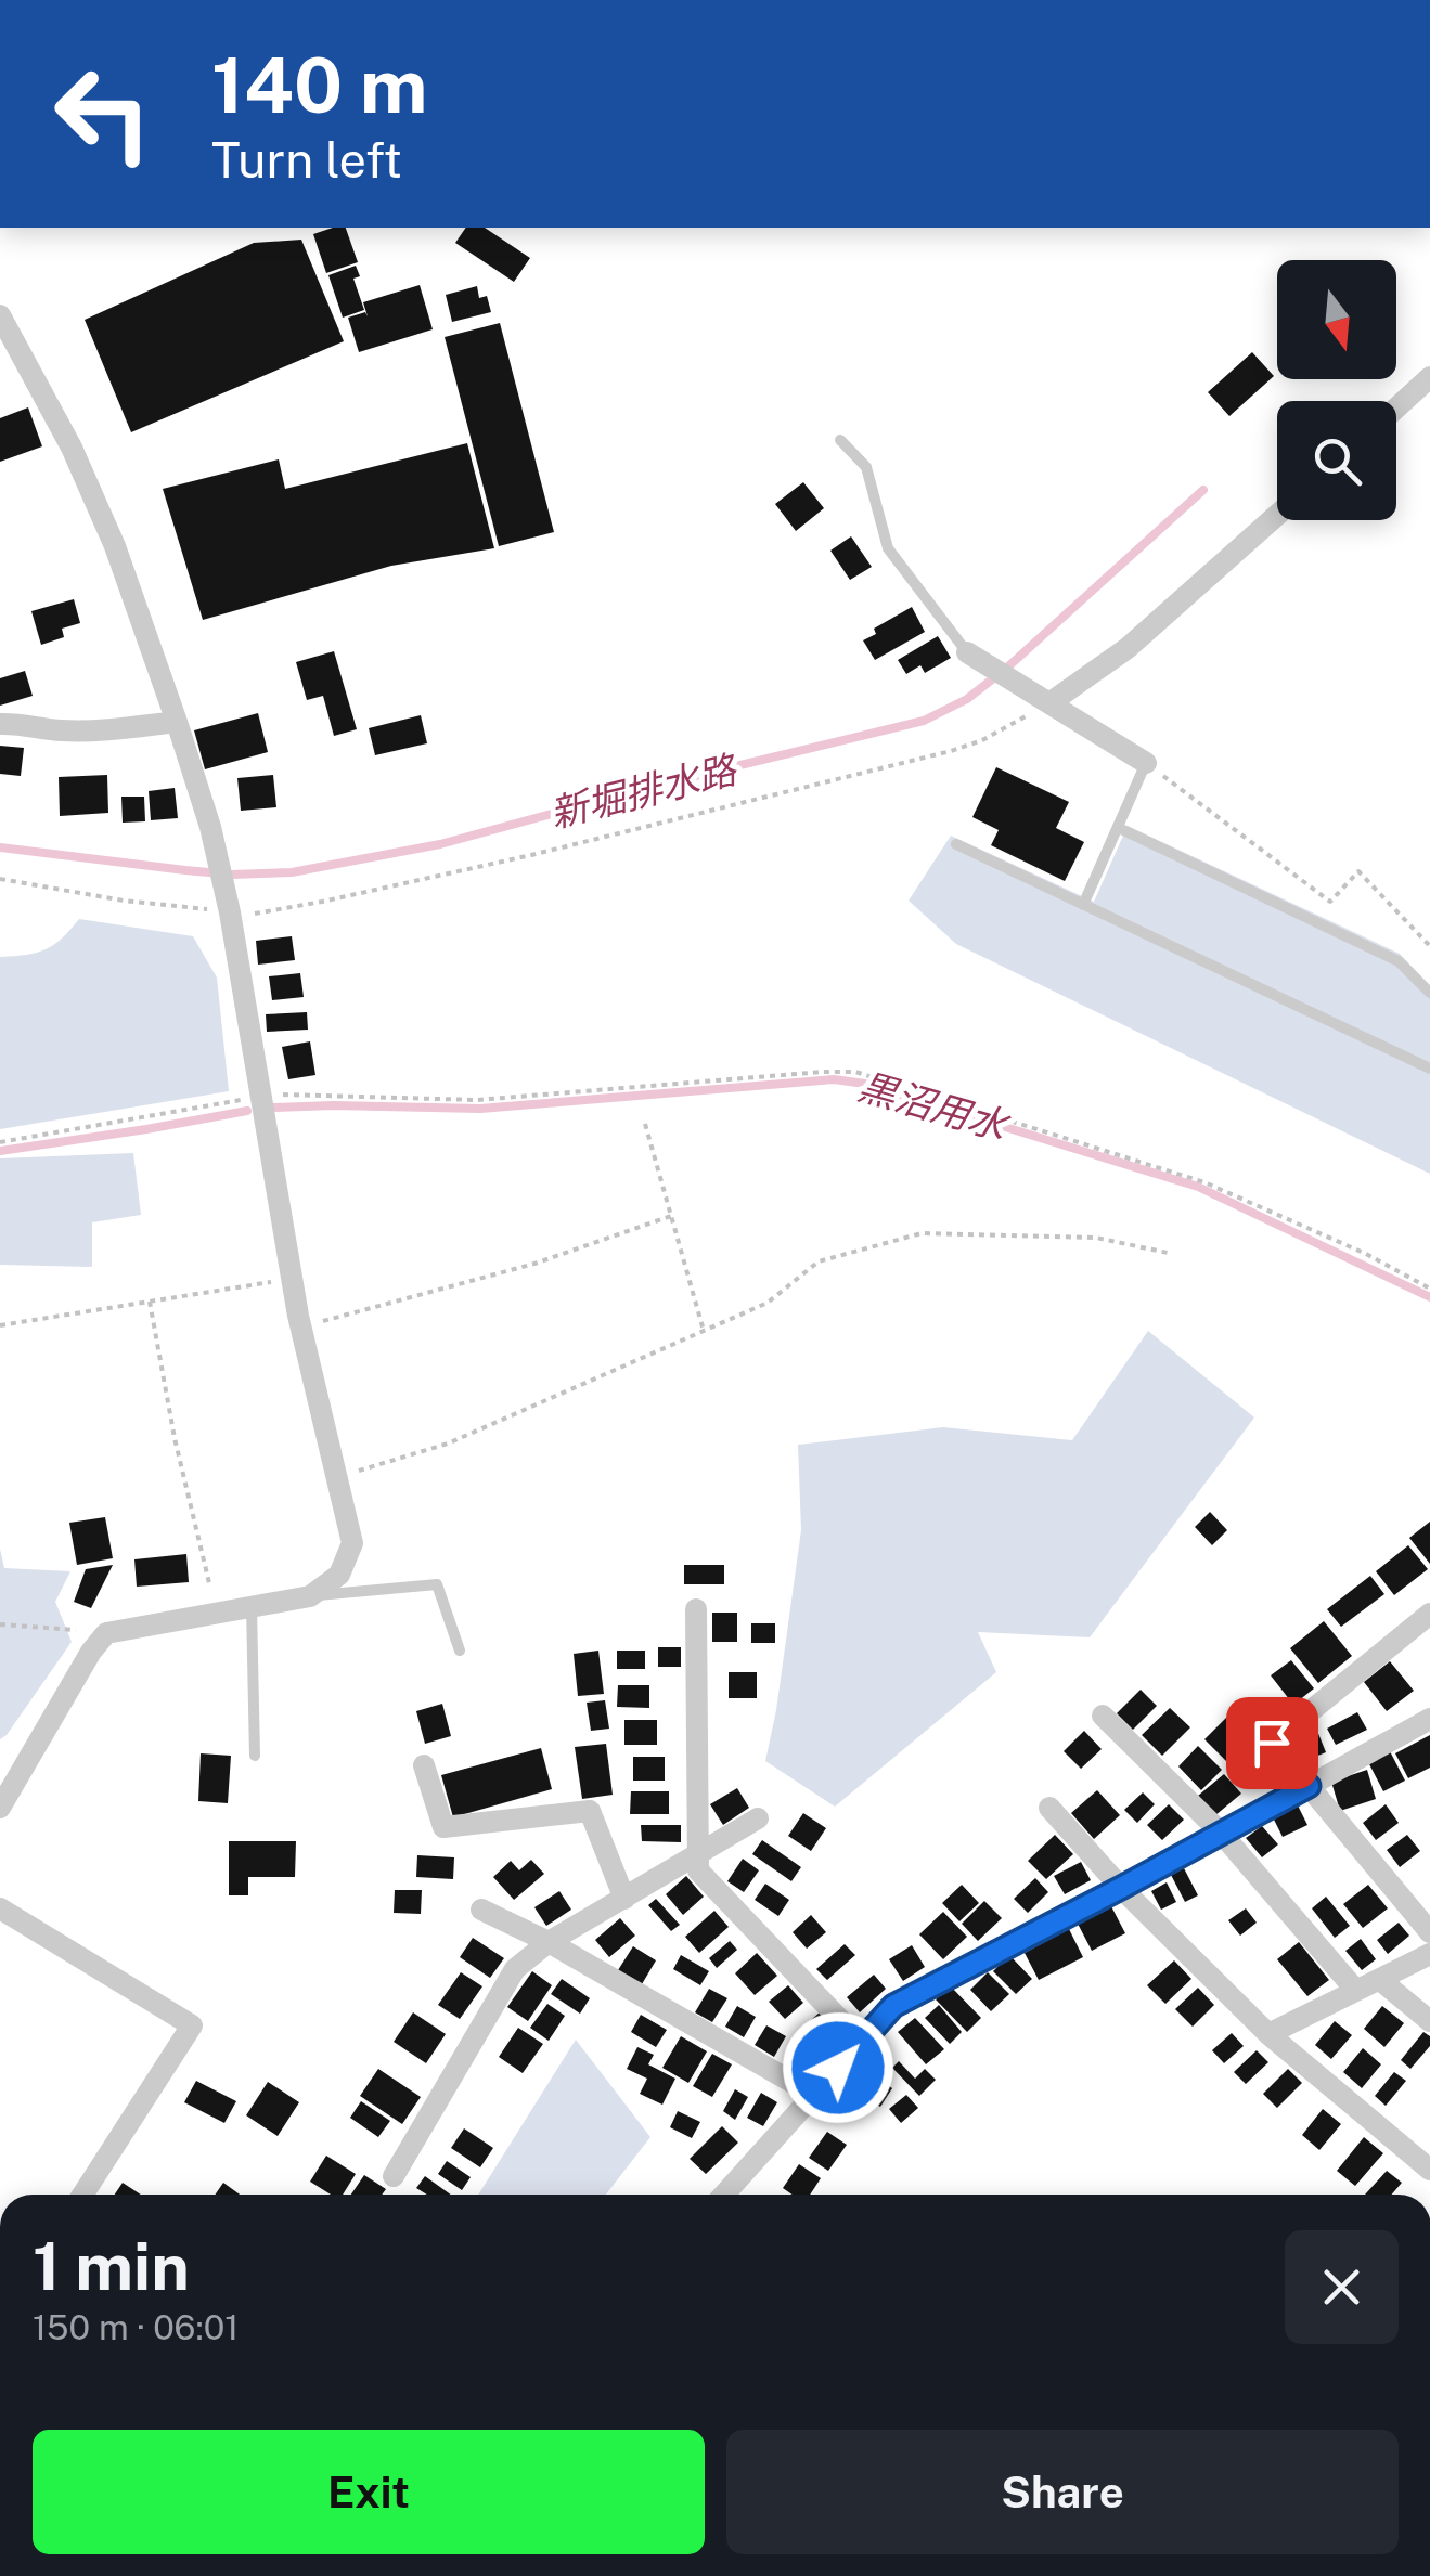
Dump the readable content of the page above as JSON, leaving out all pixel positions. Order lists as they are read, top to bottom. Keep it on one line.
{"water":["新堀排水路","黒沼用水"],"north":"bottom","page":{"turn":["140 m","Turn left"],"heading":["1 min","150 m · 06:01"],"buttons":["Exit","Share"]}}
